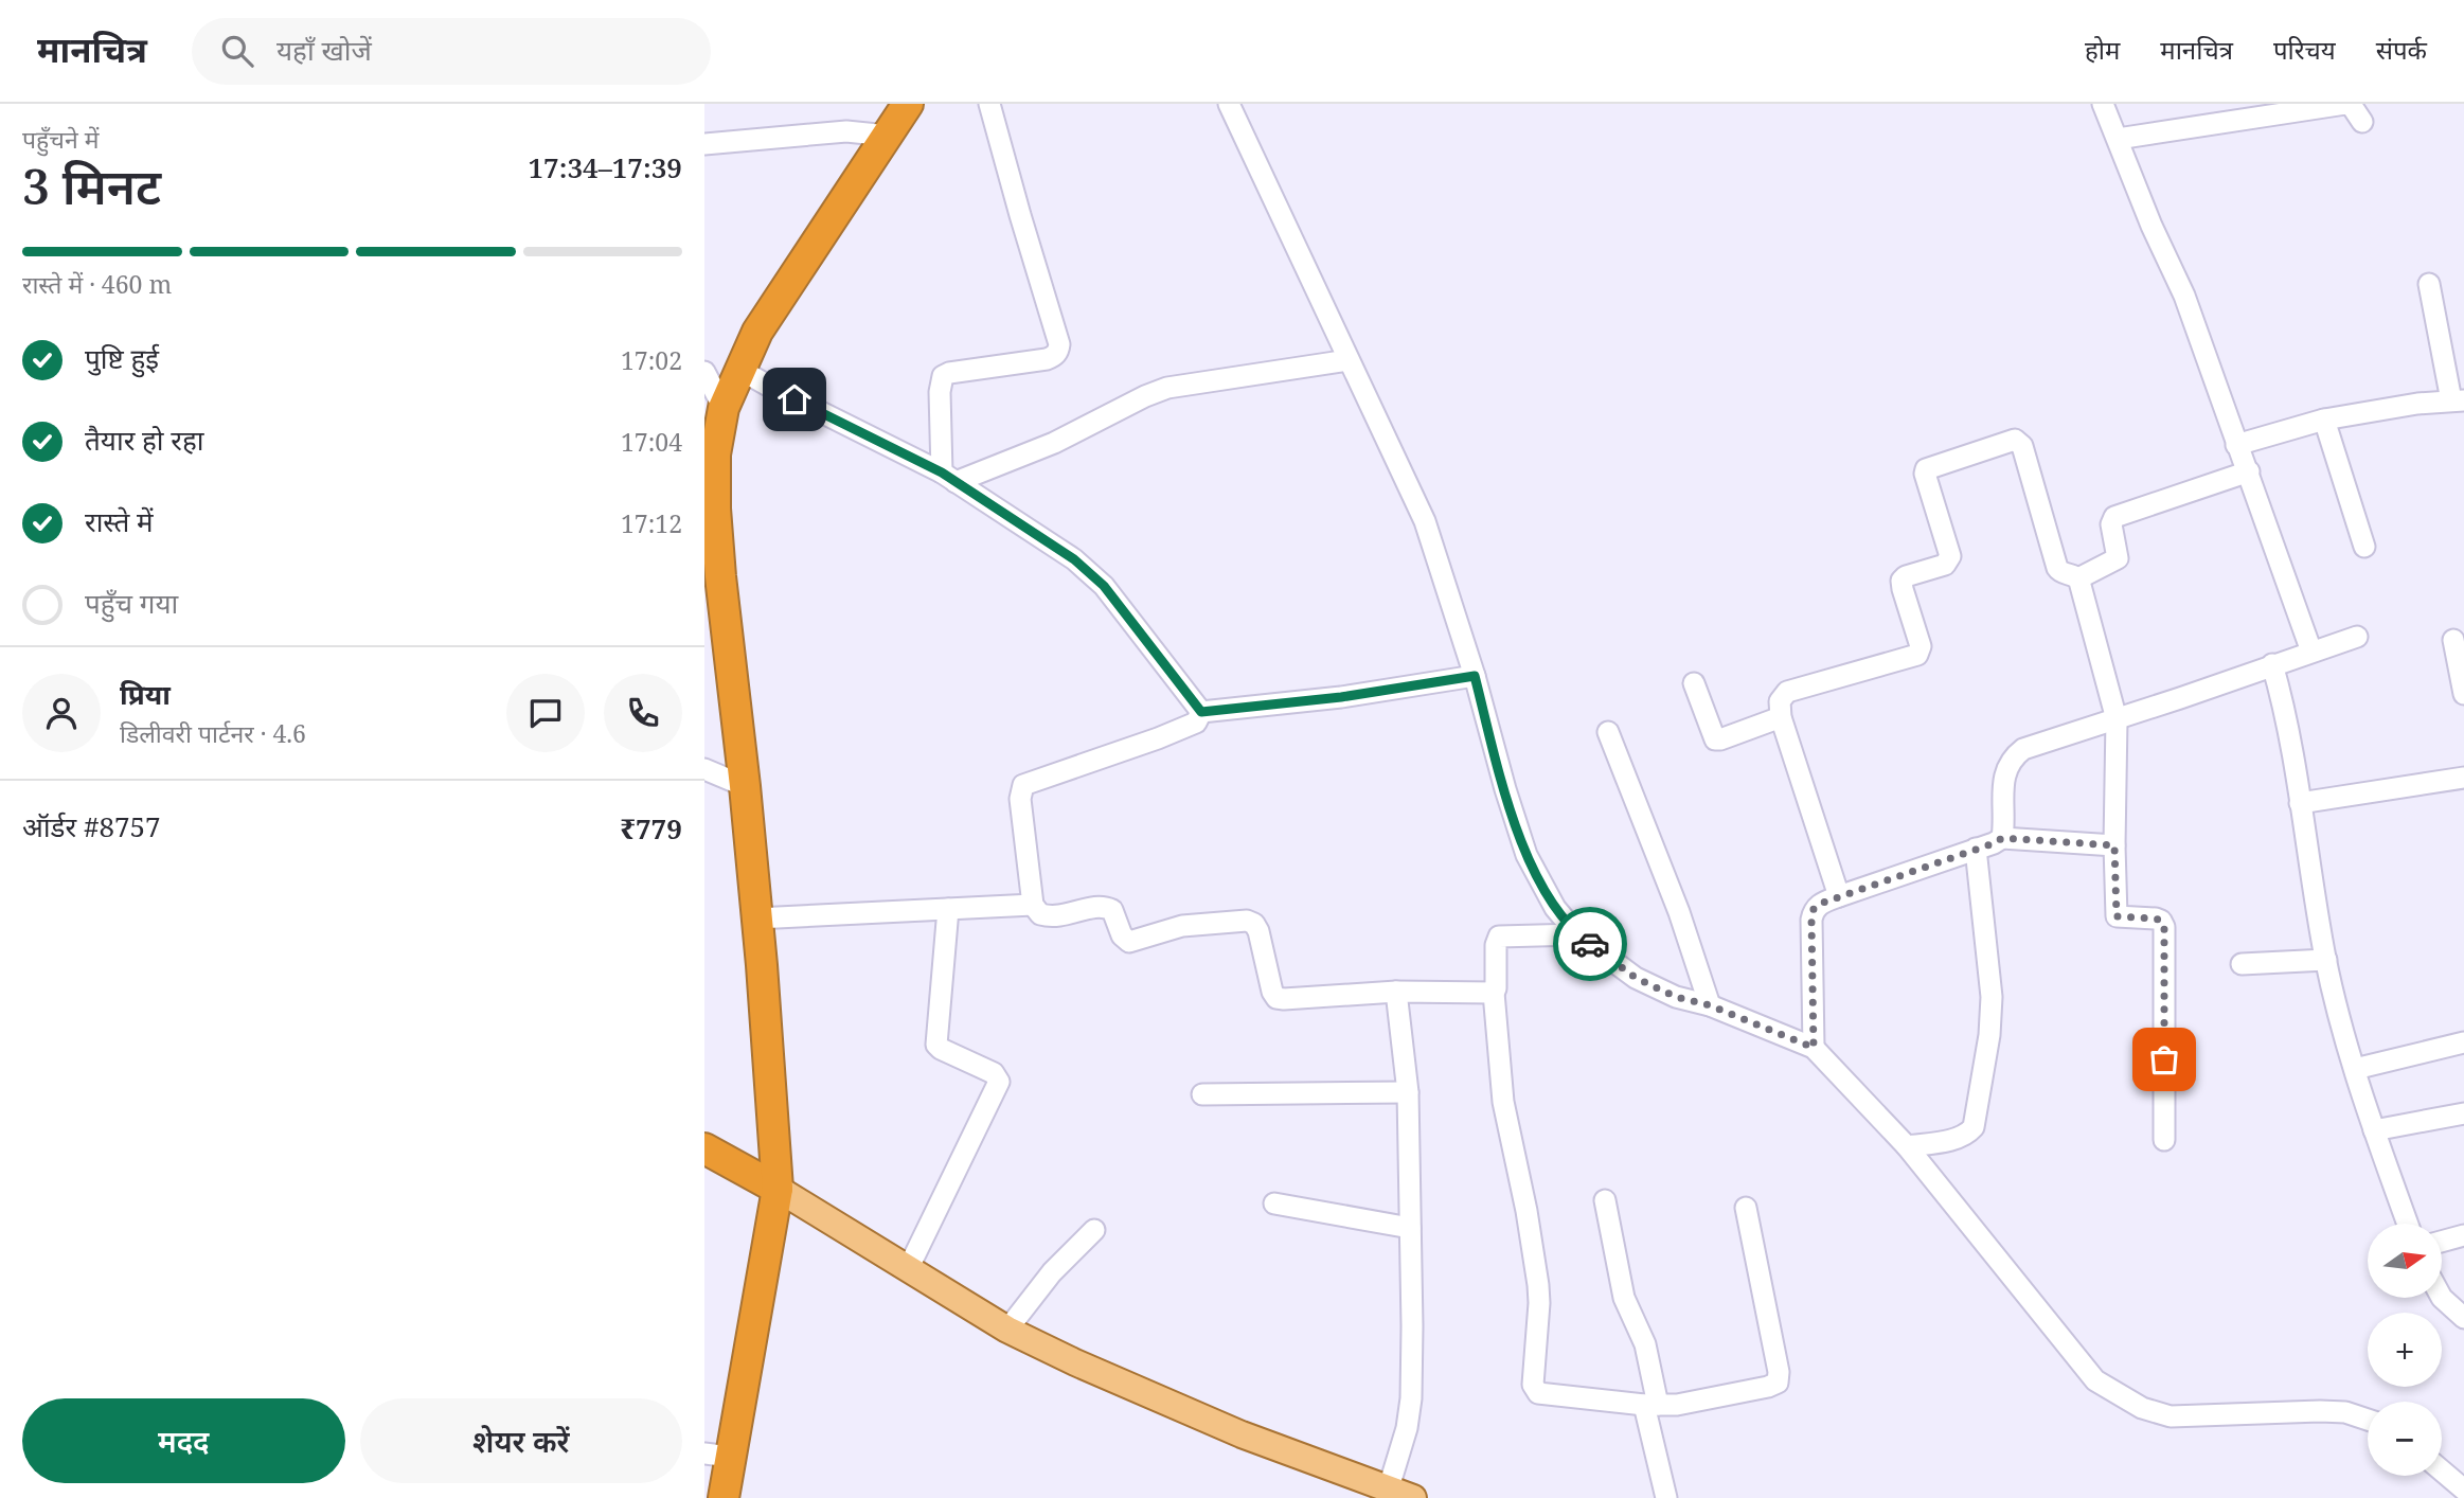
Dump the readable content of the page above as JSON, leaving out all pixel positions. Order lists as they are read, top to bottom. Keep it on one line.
{"north":"right","page":{"header":"मानचित्र","search":"यहाँ खोजें","nav":["होम","मानचित्र","परिचय","संपर्क"],"heading":["3 मिनट","पहुँचने में","17:34–17:39"],"panel":["प्रिया","डिलीवरी पार्टनर · 4.6","ऑर्डर #8757","₹779"],"bar":"रास्ते में · 460 m","list":[["पुष्टि हुई","17:02"],["तैयार हो रहा","17:04"],["रास्ते में","17:12"],"पहुँच गया"],"map_buttons":["+","−"],"buttons":["मदद","शेयर करें"]}}
